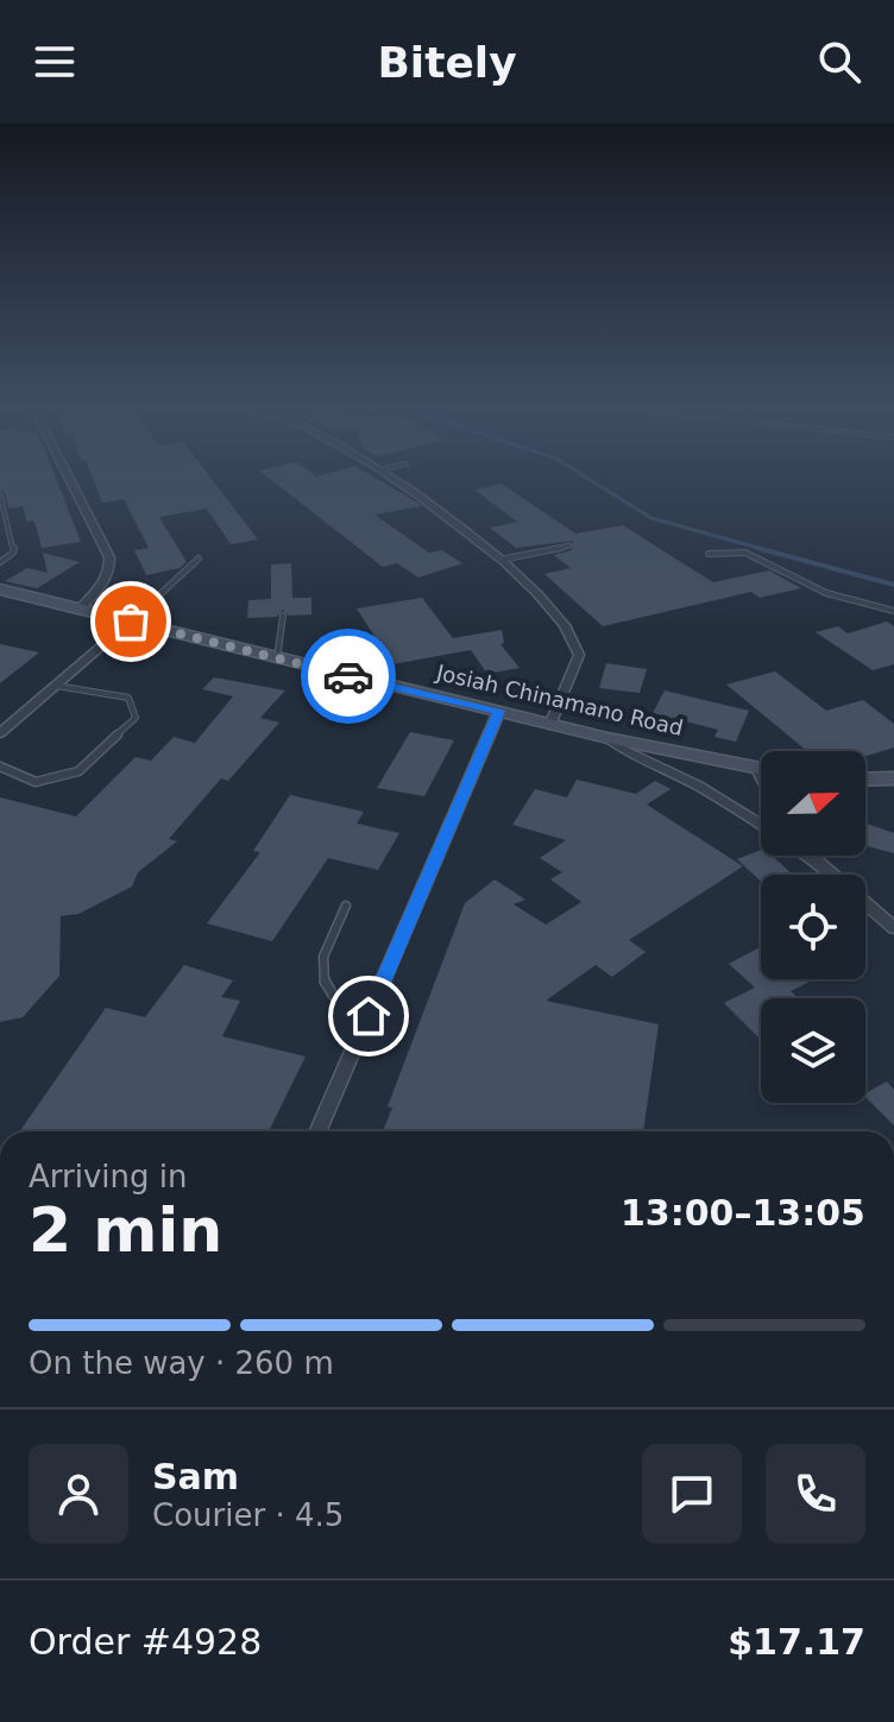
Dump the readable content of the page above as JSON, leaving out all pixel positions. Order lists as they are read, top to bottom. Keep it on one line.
{"streets":{"street":["Josiah Chinamano Road"]},"north":"right","page":{"header":"Bitely","heading":["2 min","Arriving in","13:00–13:05"],"panel":["Sam","Courier · 4.5","Order #4928","$17.17"],"bar":"On the way · 260 m"}}
